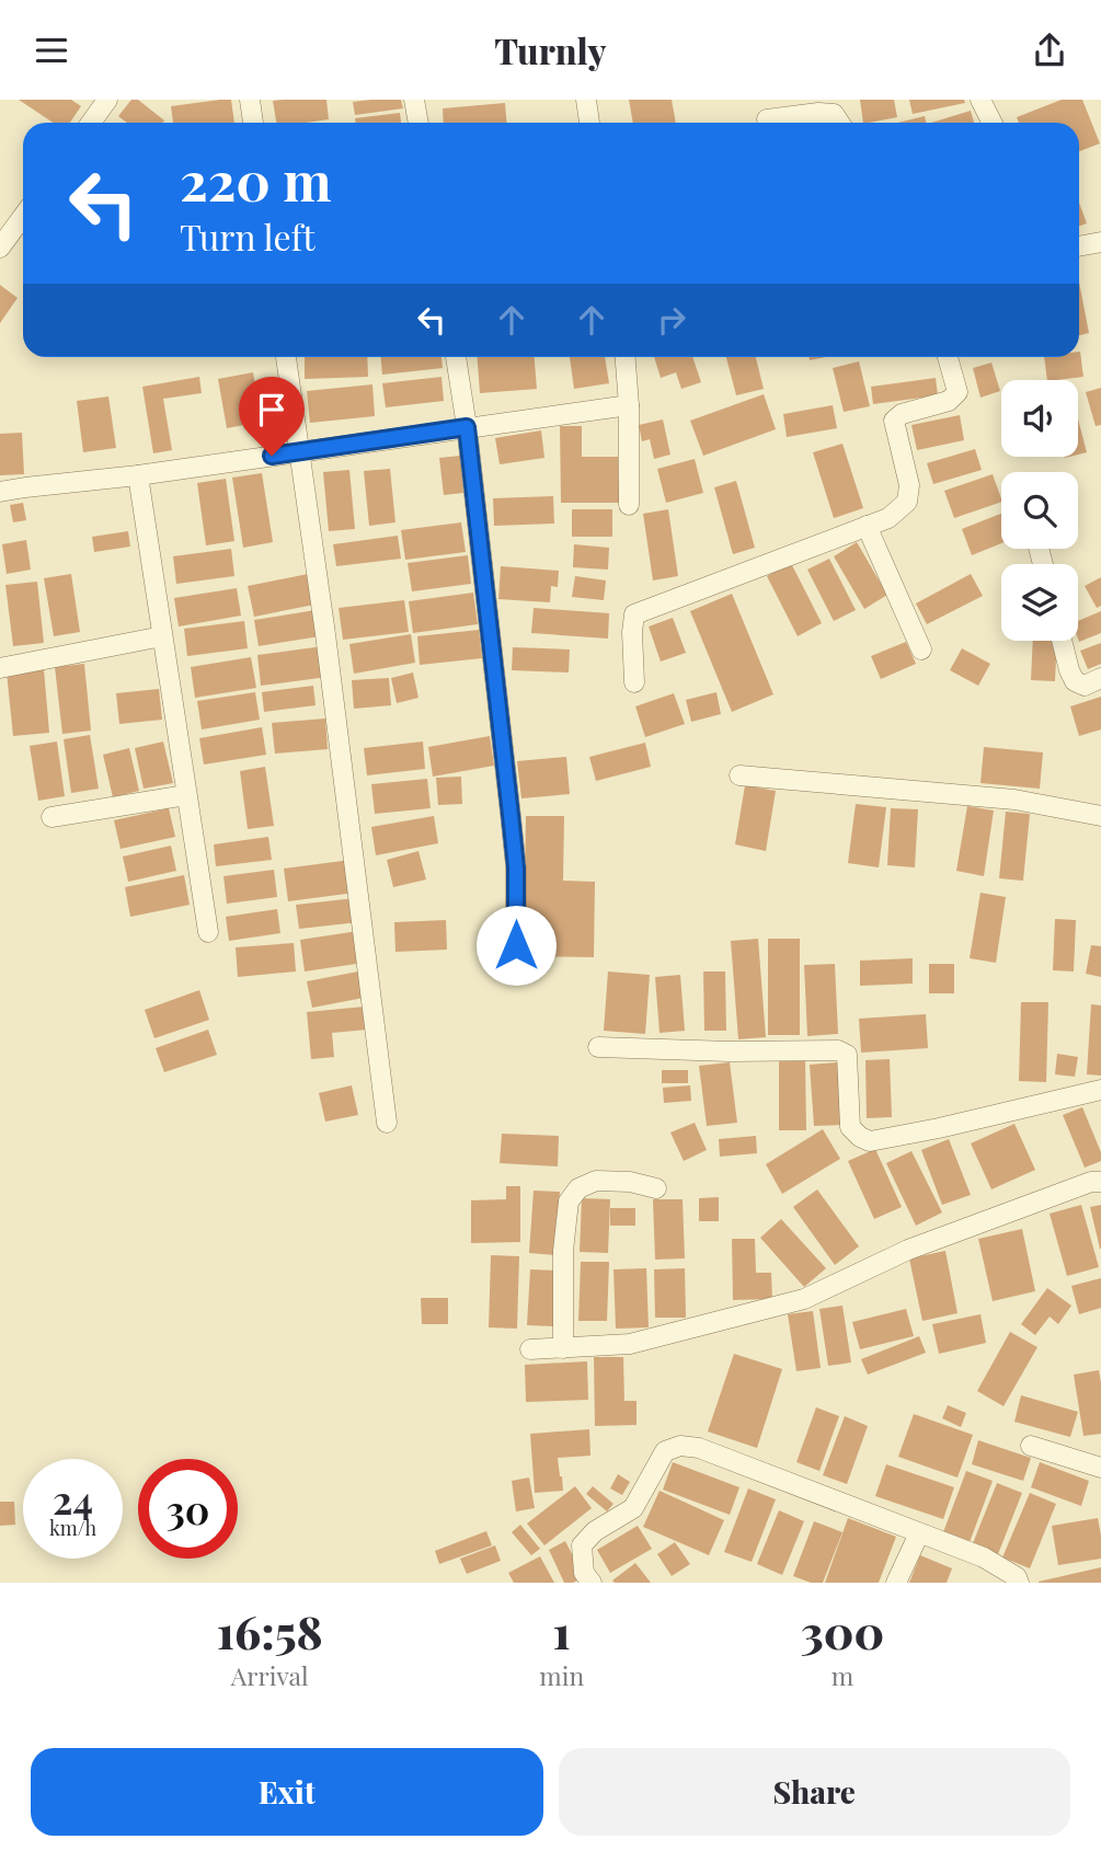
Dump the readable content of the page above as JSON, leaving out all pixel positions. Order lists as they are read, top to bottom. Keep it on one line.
{"page":{"header":"Turnly","turn":["220 m","Turn left"],"speed":"24 km/h","limit":"30","eta":["16:58","Arrival","1","min","300","m"],"buttons":["Exit","Share"]}}
